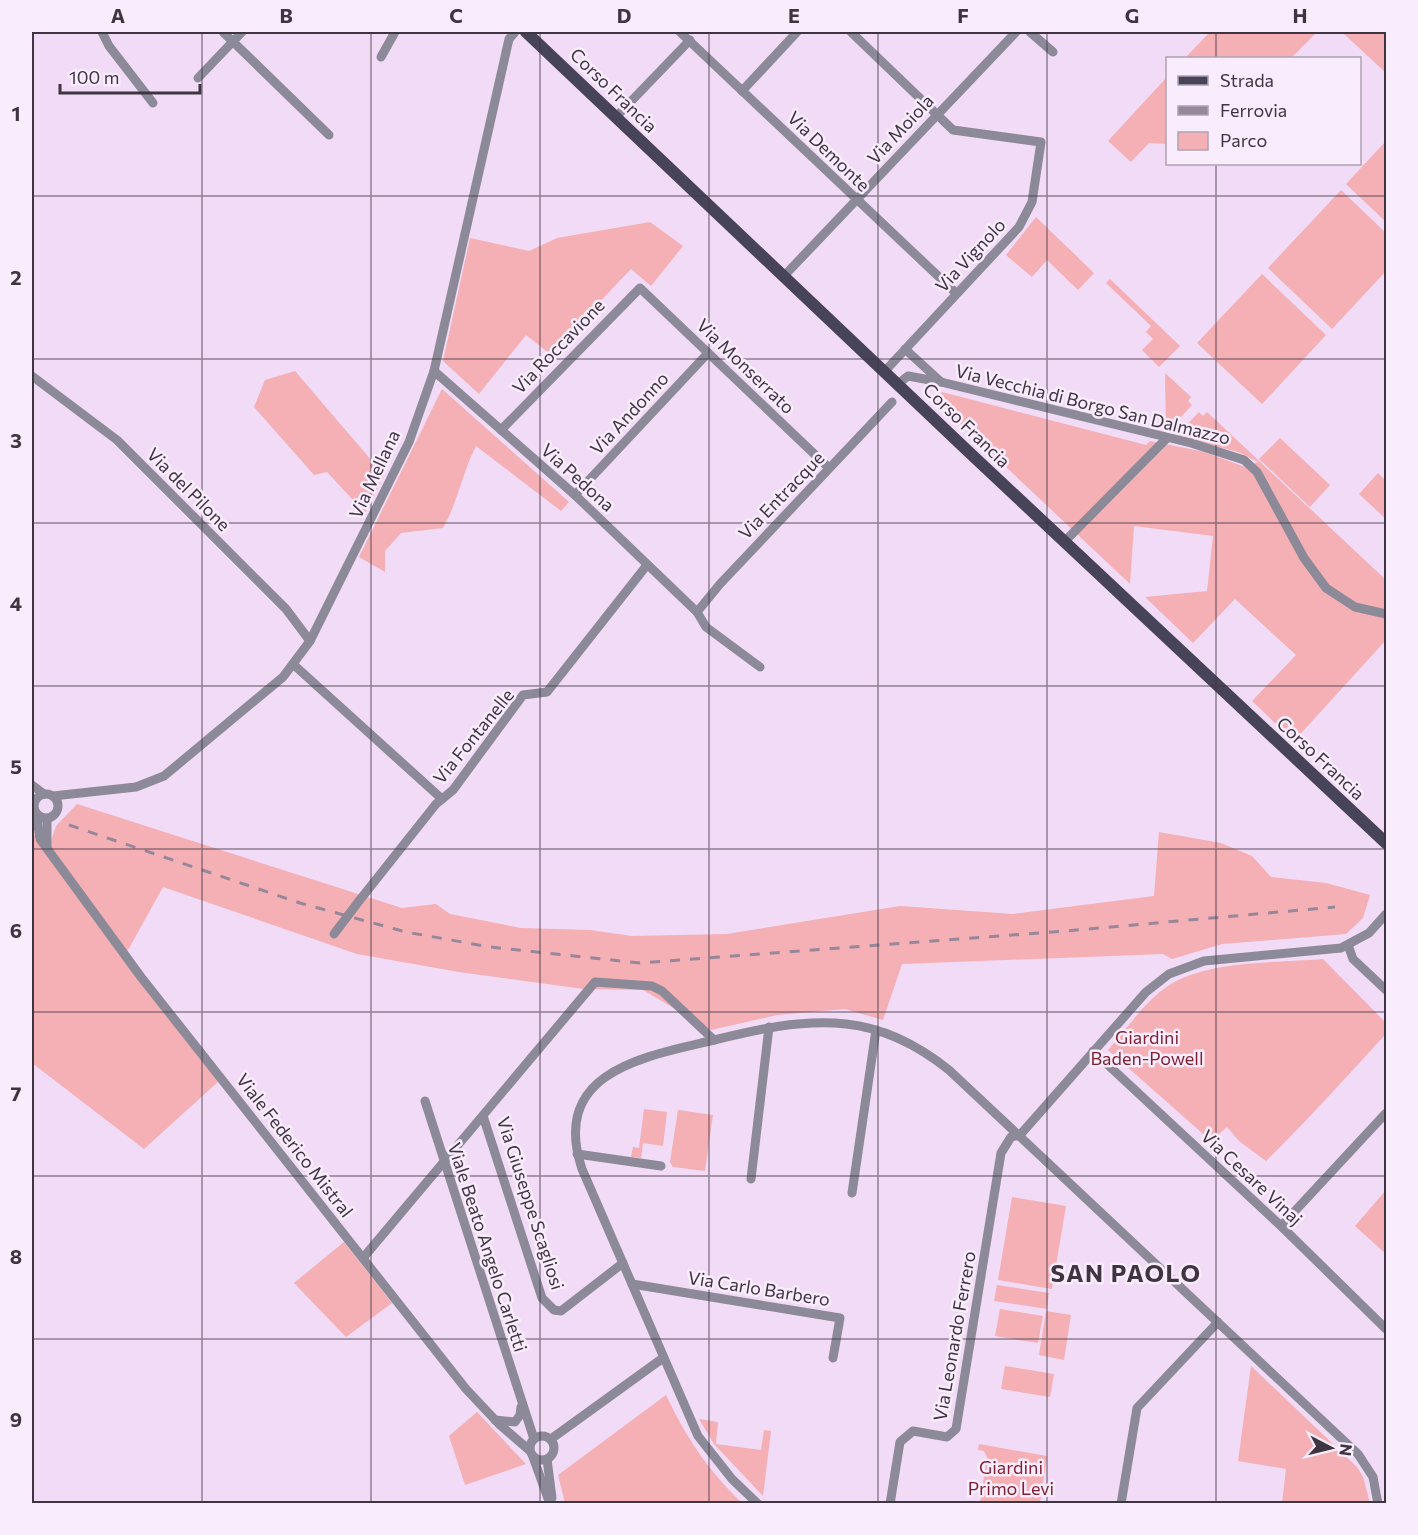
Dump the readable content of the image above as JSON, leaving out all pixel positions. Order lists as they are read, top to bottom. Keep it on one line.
{"streets":{"main road":["Corso Francia"],"street":["Via Moiola","Via Demonte","Via Vignolo","Via Roccavione","Via Monserrato","Via Vecchia di Borgo San Dalmazzo","Via Andonno","Via Mellana","Via Pedona","Via del Pilone","Via Entracque","Via Fontanelle","Viale Federico Mistral","Via Cesare Vinaj","Via Giuseppe Scagliosi","Viale Beato Angelo Carletti","Via Carlo Barbero","Via Leonardo Ferrero"]},"crossings":[["Corso Francia","Via Moiola"],["Corso Francia","Via Vignolo"],["Corso Francia","Via Vecchia di Borgo San Dalmazzo"],["Via Moiola","Via Demonte"],["Via Moiola","Via Vignolo"],["Via Demonte","Via Vignolo"],["Via Roccavione","Via Monserrato"],["Via Roccavione","Via Pedona"],["Via Monserrato","Via Andonno"],["Via Monserrato","Via Entracque"],["Via Andonno","Via Pedona"],["Via Mellana","Via Pedona"],["Via Mellana","Via del Pilone"],["Via Mellana","Viale Federico Mistral"],["Via Pedona","Via Entracque"],["Via Pedona","Via Fontanelle"],["Viale Federico Mistral","Viale Beato Angelo Carletti"]],"districts":["SAN PAOLO"],"parks":["Giardini Baden-Powell","Giardini Primo Levi"],"legend":["Strada","Ferrovia","Parco"],"scale_bar":"100 m","north":"right","grid":{"columns":["A","B","C","D","E","F","G","H"],"rows":["1","2","3","4","5","6","7","8","9"]}}
